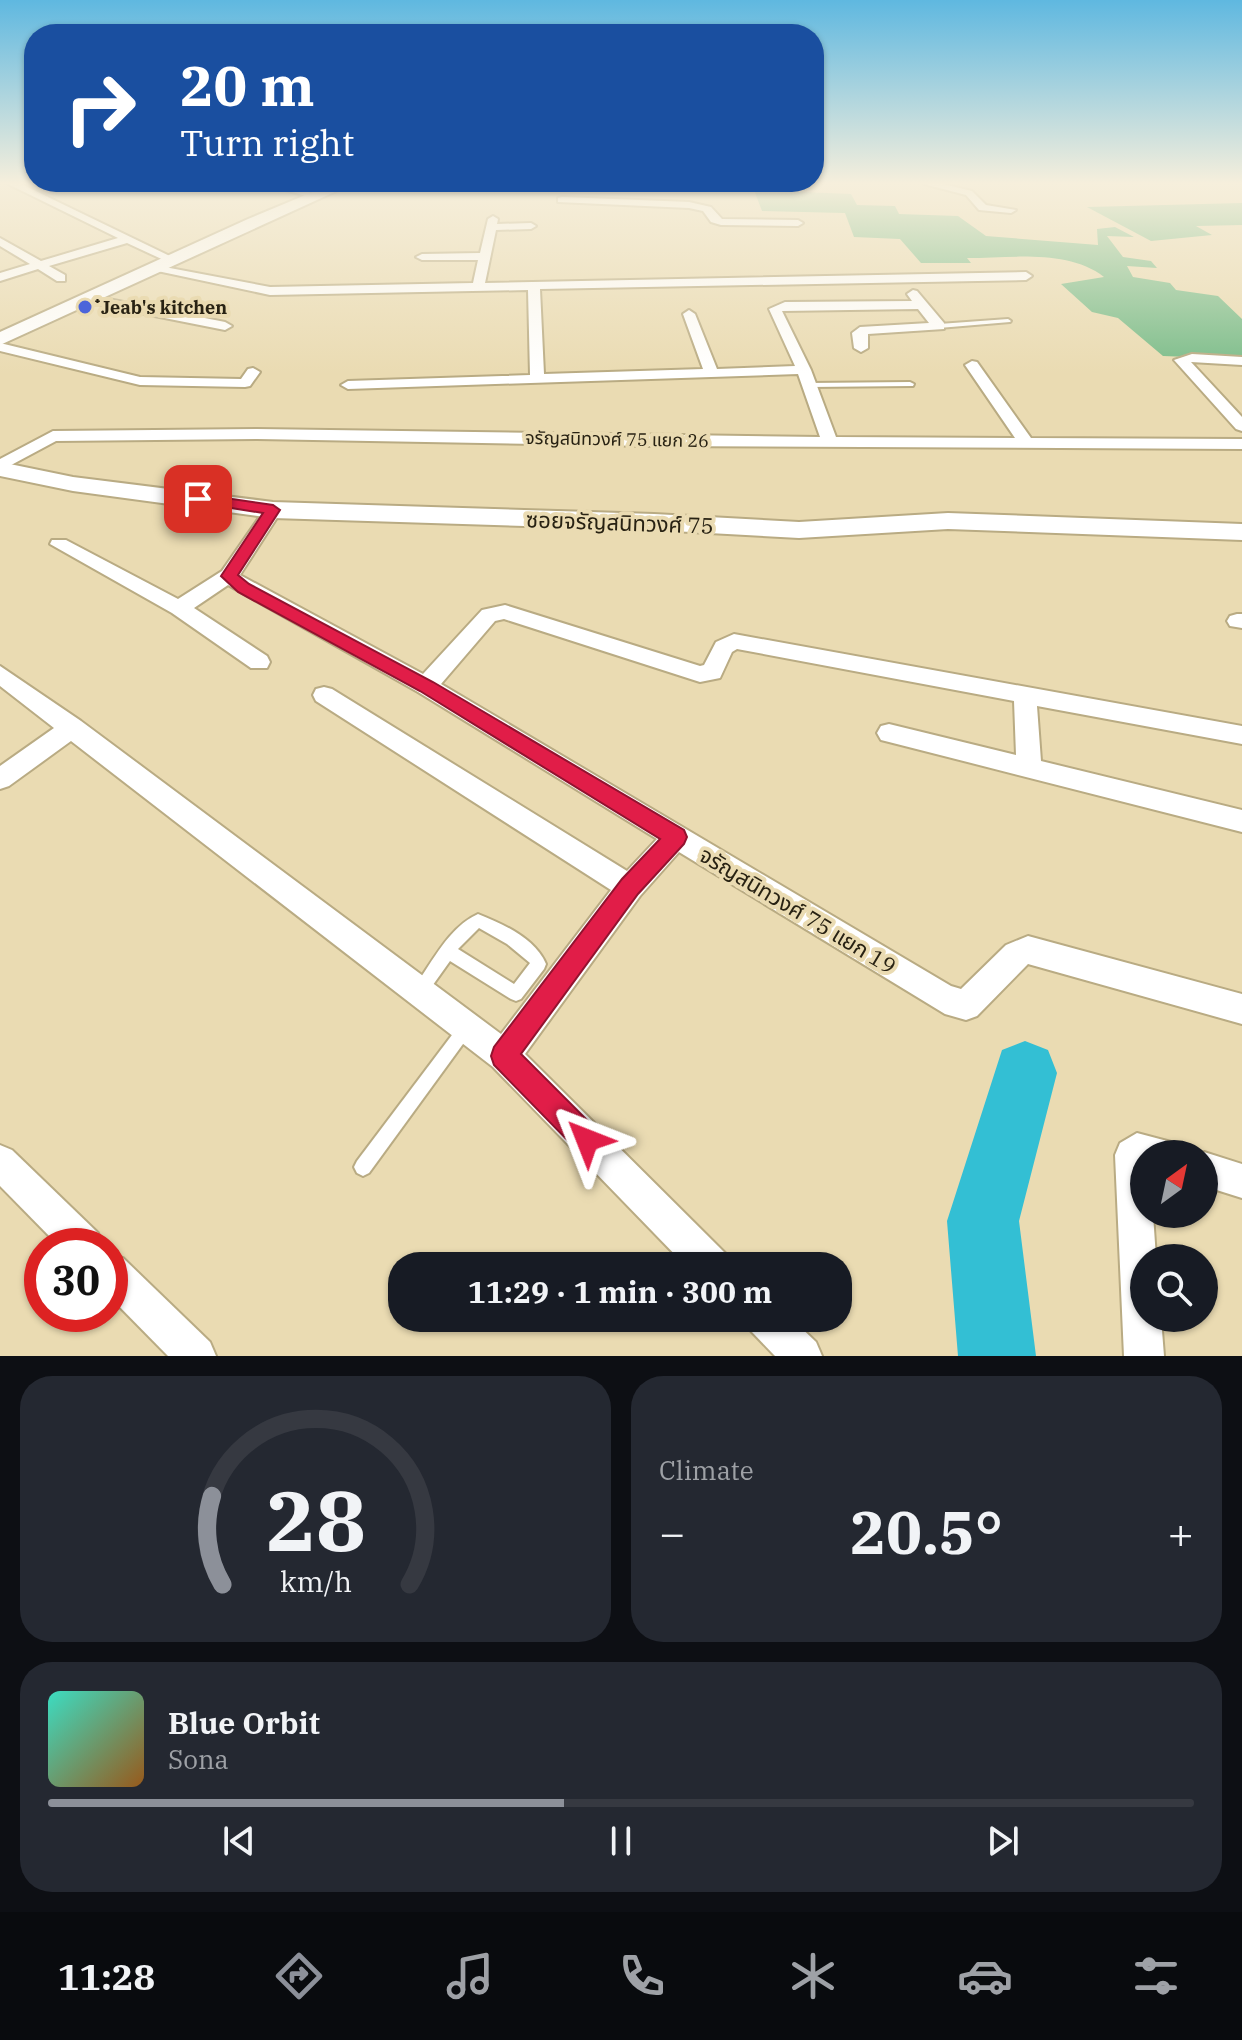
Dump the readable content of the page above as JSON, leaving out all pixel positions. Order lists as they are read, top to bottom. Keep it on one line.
{"streets":{"street":["จรัญสนิทวงศ์ 75 แยก 26","ซอยจรัญสนิทวงศ์ 75","จรัญสนิทวงศ์ 75 แยก 19"]},"crossings":[["จรัญสนิทวงศ์ 75 แยก 26","ซอยจรัญสนิทวงศ์ 75"]],"places":["๋Jeab's kitchen"],"north":"top right","page":{"turn":["20 m","Turn right"],"limit":"30","trip":"11:29 · 1 min · 300 m","tile":"Climate","heat":["−","20.5°","+"],"song":["Blue Orbit","Sona"],"tabs":"11:28","gauge":["28","km/h"]}}
